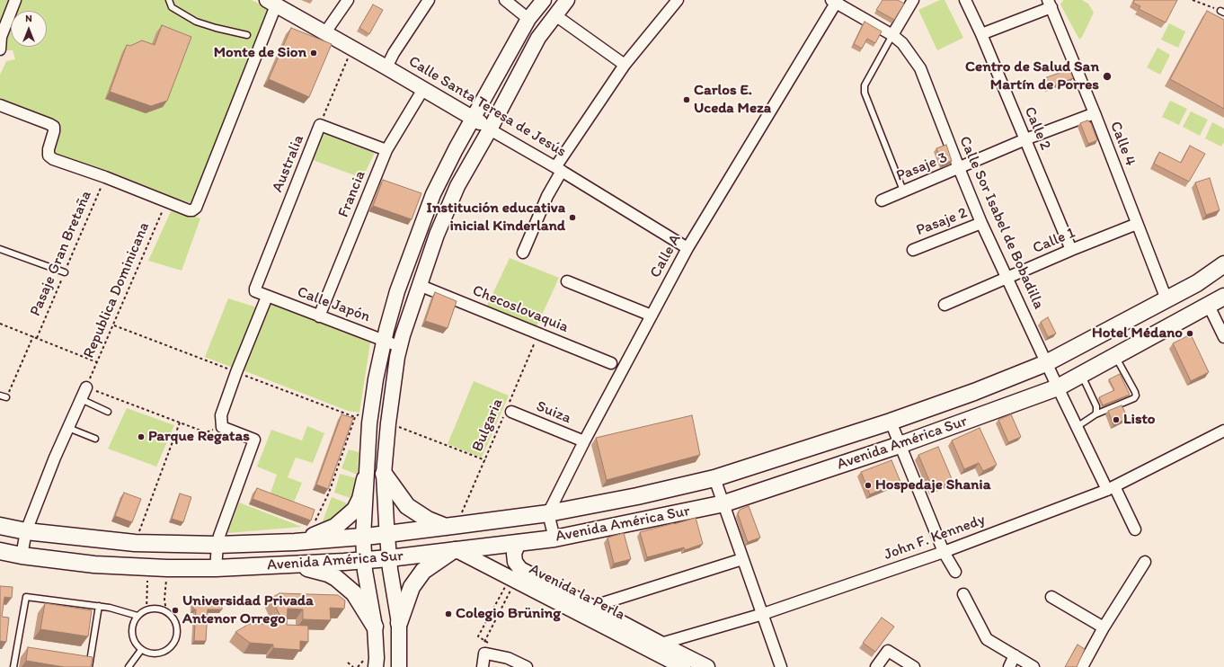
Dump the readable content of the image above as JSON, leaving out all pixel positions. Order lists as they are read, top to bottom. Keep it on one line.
{"streets":{"main road":["Calle Santa Teresa de Jesús","Avenida América Sur","Avenida la Perla"],"street":["Calle 2","Calle 4","Australia","Pasaje 3","Francia","Pasaje 2","Calle Sor Isabel de Bobadilla","Calle 1","Calle A","Calle Japón","Checoslovaquia","Suiza","John F. Kennedy"],"path":["Pasaje Gran Bretaña","Republica Dominicana","Bulgaria"]},"crossings":[["Calle Santa Teresa de Jesús","Australia"],["Calle Santa Teresa de Jesús","Francia"],["Calle Santa Teresa de Jesús","Calle A"],["Calle 2","Pasaje 3"],["Calle 2","Calle 1"],["Calle 4","Pasaje 3"],["Calle 4","Calle 1"],["Calle 4","Avenida América Sur"],["Australia","Calle Japón"],["Pasaje 3","Calle Sor Isabel de Bobadilla"],["Francia","Calle Japón"],["Pasaje 2","Calle Sor Isabel de Bobadilla"],["Calle Sor Isabel de Bobadilla","Calle 1"],["Calle Sor Isabel de Bobadilla","Calle A"],["Calle Sor Isabel de Bobadilla","Avenida América Sur"],["Calle Sor Isabel de Bobadilla","John F. Kennedy"],["Calle A","Suiza"],["Calle A","Avenida América Sur"],["Checoslovaquia","Bulgaria"],["Suiza","Bulgaria"],["Bulgaria","Avenida América Sur"],["Avenida América Sur","Avenida la Perla"],["John F. Kennedy","Avenida la Perla"]],"places":["Monte de Sion","Centro de Salud San Martín de Porres","Carlos E. Uceda Meza","Institución educativa inicial Kinderland","Hotel Médano","Listo","Parque Regatas","Hospedaje Shania","Universidad Privada Antenor Orrego","Colegio Brüning"],"north":"top"}
